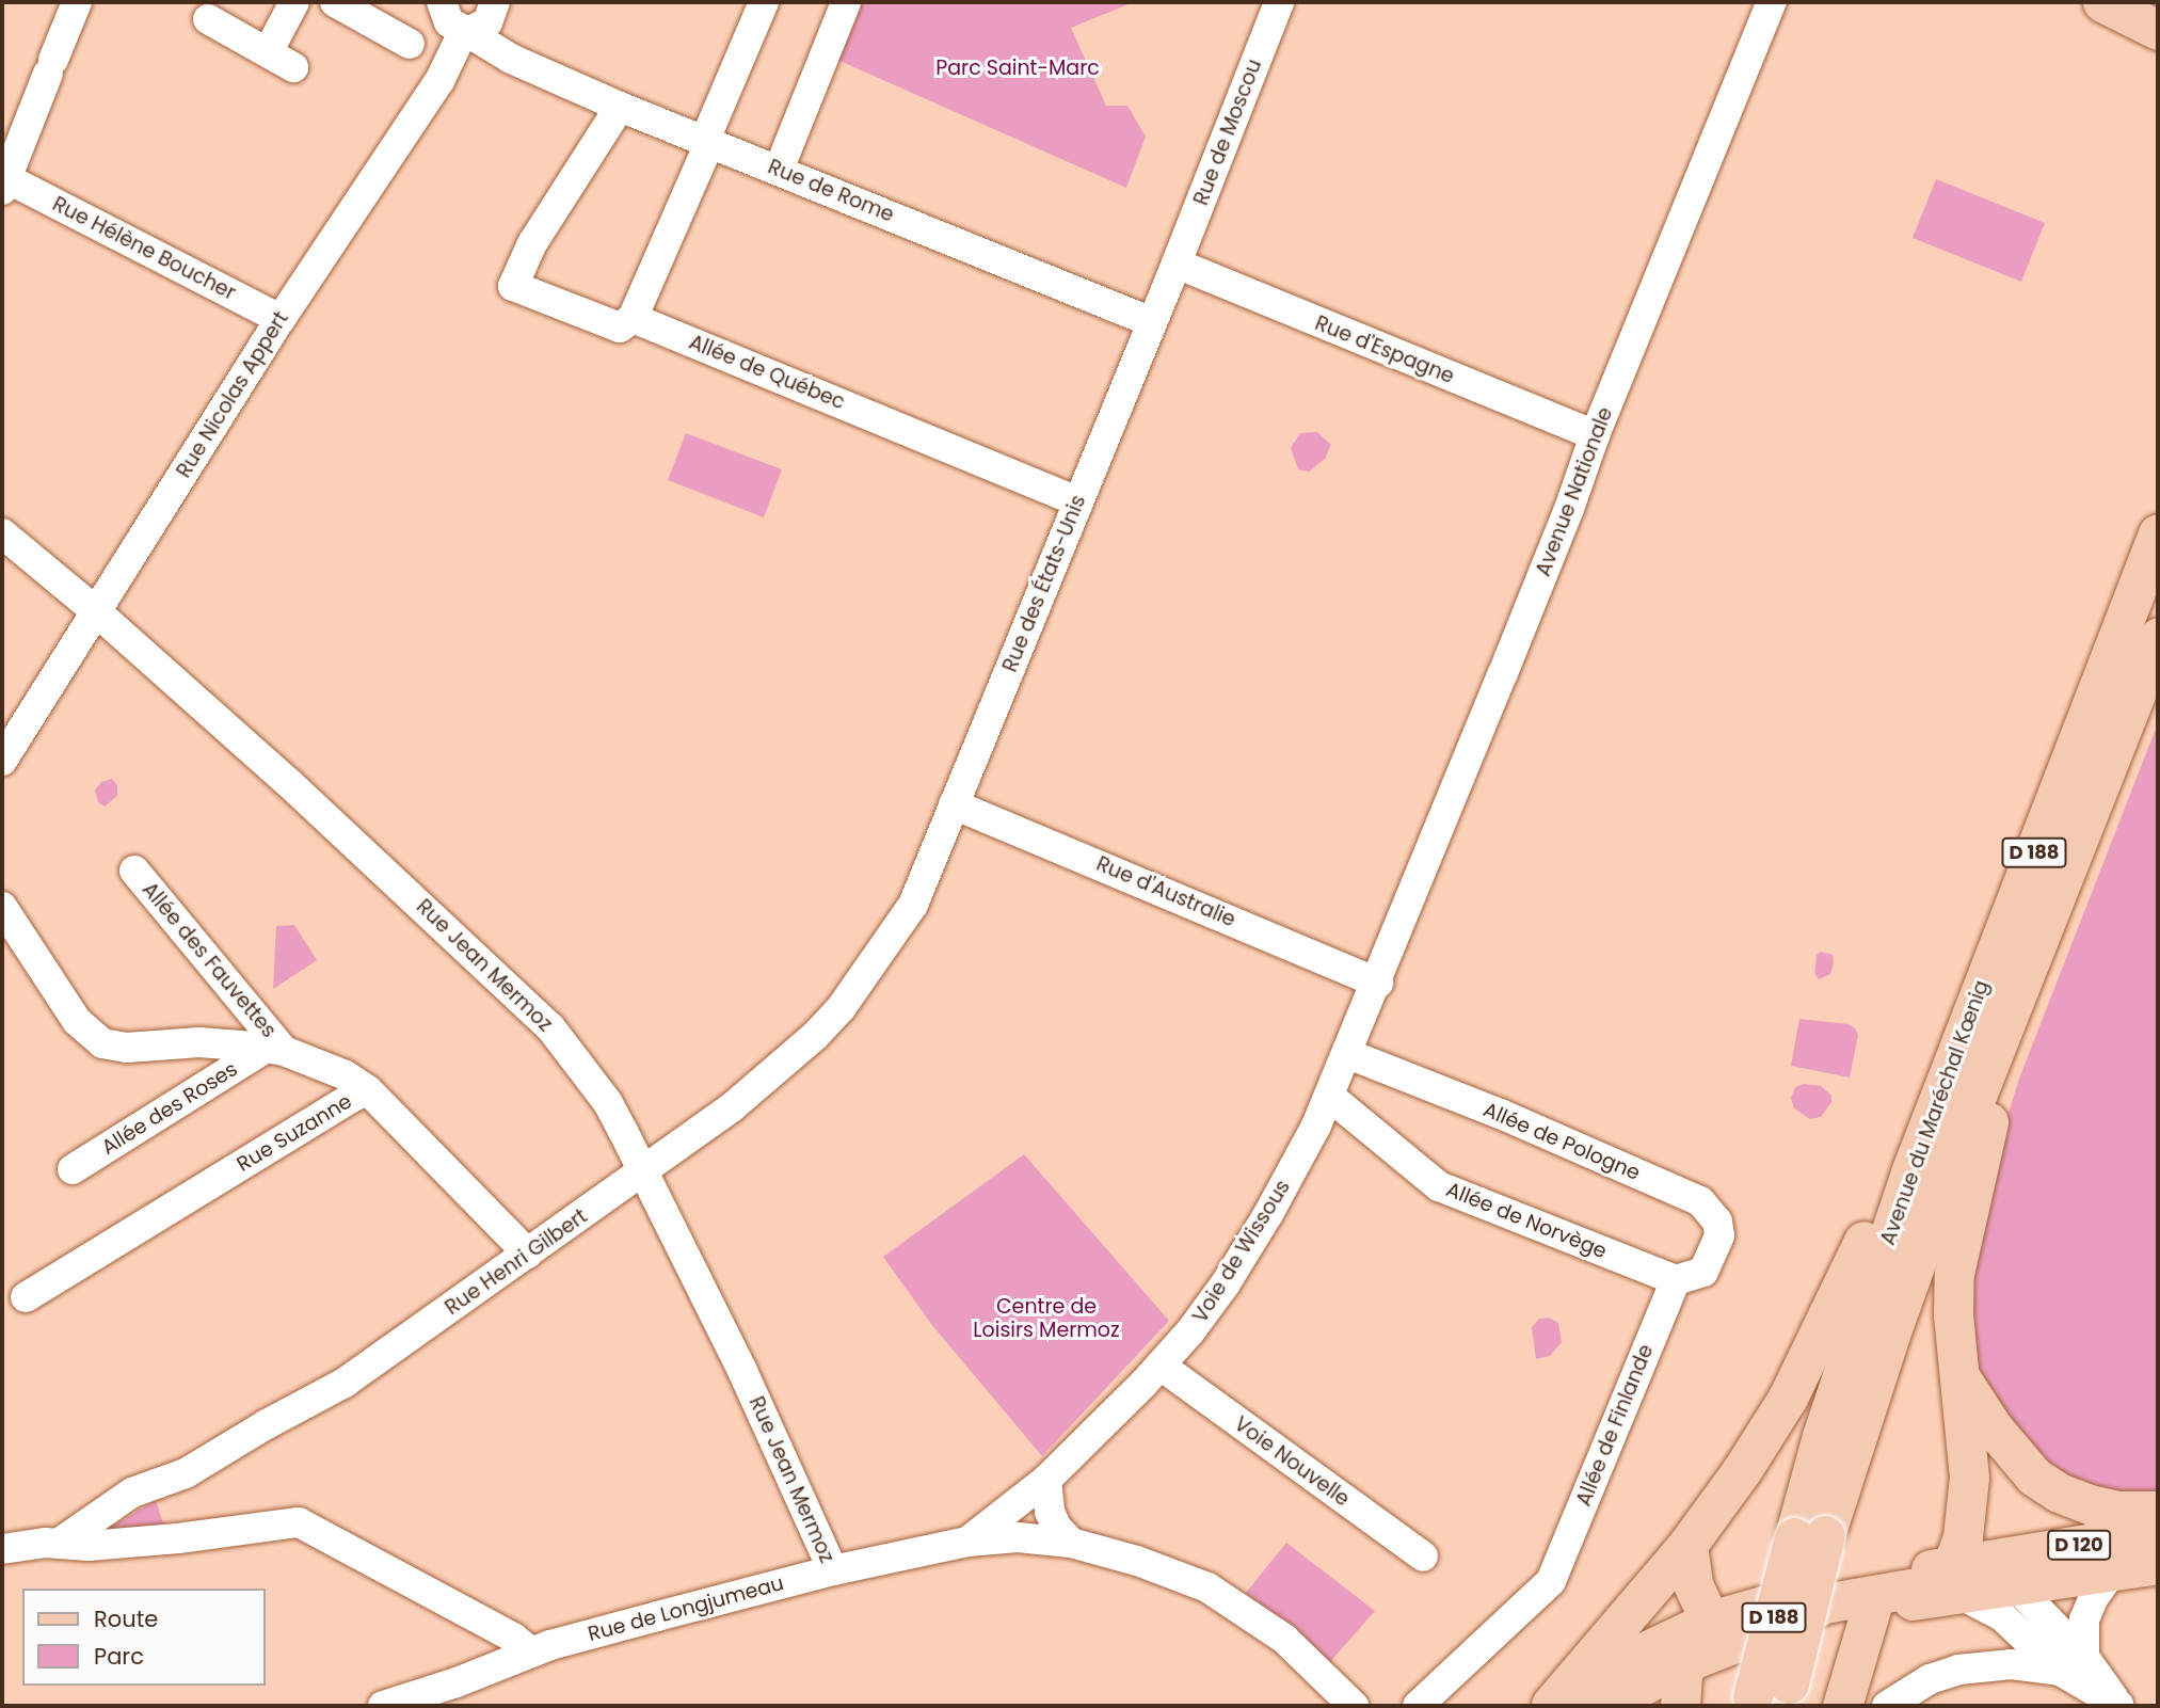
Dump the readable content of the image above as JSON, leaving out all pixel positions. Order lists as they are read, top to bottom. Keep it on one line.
{"streets":{"main road":["D 188","Avenue du Maréchal Kœnig","D 120"],"street":["Rue de Moscou","Rue de Rome","Rue Hélène Boucher","Rue d'Espagne","Allée de Québec","Rue Nicolas Appert","Avenue Nationale","Rue des États-Unis","Rue d'Australie","Allée des Fauvettes","Rue Jean Mermoz","Allée des Roses","Rue Suzanne","Allée de Pologne","Allée de Norvège","Voie de Wissous","Rue Henri Gilbert","Allée de Finlande","Voie Nouvelle","Rue de Longjumeau"]},"crossings":[["Rue de Moscou","Rue d'Espagne"],["Rue de Moscou","Rue des États-Unis"],["Rue de Rome","Rue Nicolas Appert"],["Rue de Rome","Rue des États-Unis"],["Rue Hélène Boucher","Rue Nicolas Appert"],["Rue d'Espagne","Avenue Nationale"],["Rue d'Espagne","Rue des États-Unis"],["Allée de Québec","Rue des États-Unis"],["Rue Nicolas Appert","Rue Jean Mermoz"],["Avenue Nationale","Rue d'Australie"],["Avenue Nationale","Voie de Wissous"],["Rue des États-Unis","Rue d'Australie"],["Rue des États-Unis","Rue Henri Gilbert"],["Rue d'Australie","Voie de Wissous"],["Allée des Fauvettes","Allée des Roses"],["Rue Jean Mermoz","Rue Henri Gilbert"],["Rue Jean Mermoz","Rue de Longjumeau"],["Rue Suzanne","Rue Henri Gilbert"],["Allée de Pologne","Allée de Norvège"],["Allée de Pologne","Voie de Wissous"],["Allée de Pologne","Allée de Finlande"],["Allée de Norvège","Voie de Wissous"],["Allée de Norvège","Allée de Finlande"],["Voie de Wissous","Voie Nouvelle"],["Voie de Wissous","Rue de Longjumeau"]],"parks":["Parc Saint-Marc","Centre de Loisirs Mermoz"],"legend":["Route","Parc"]}
